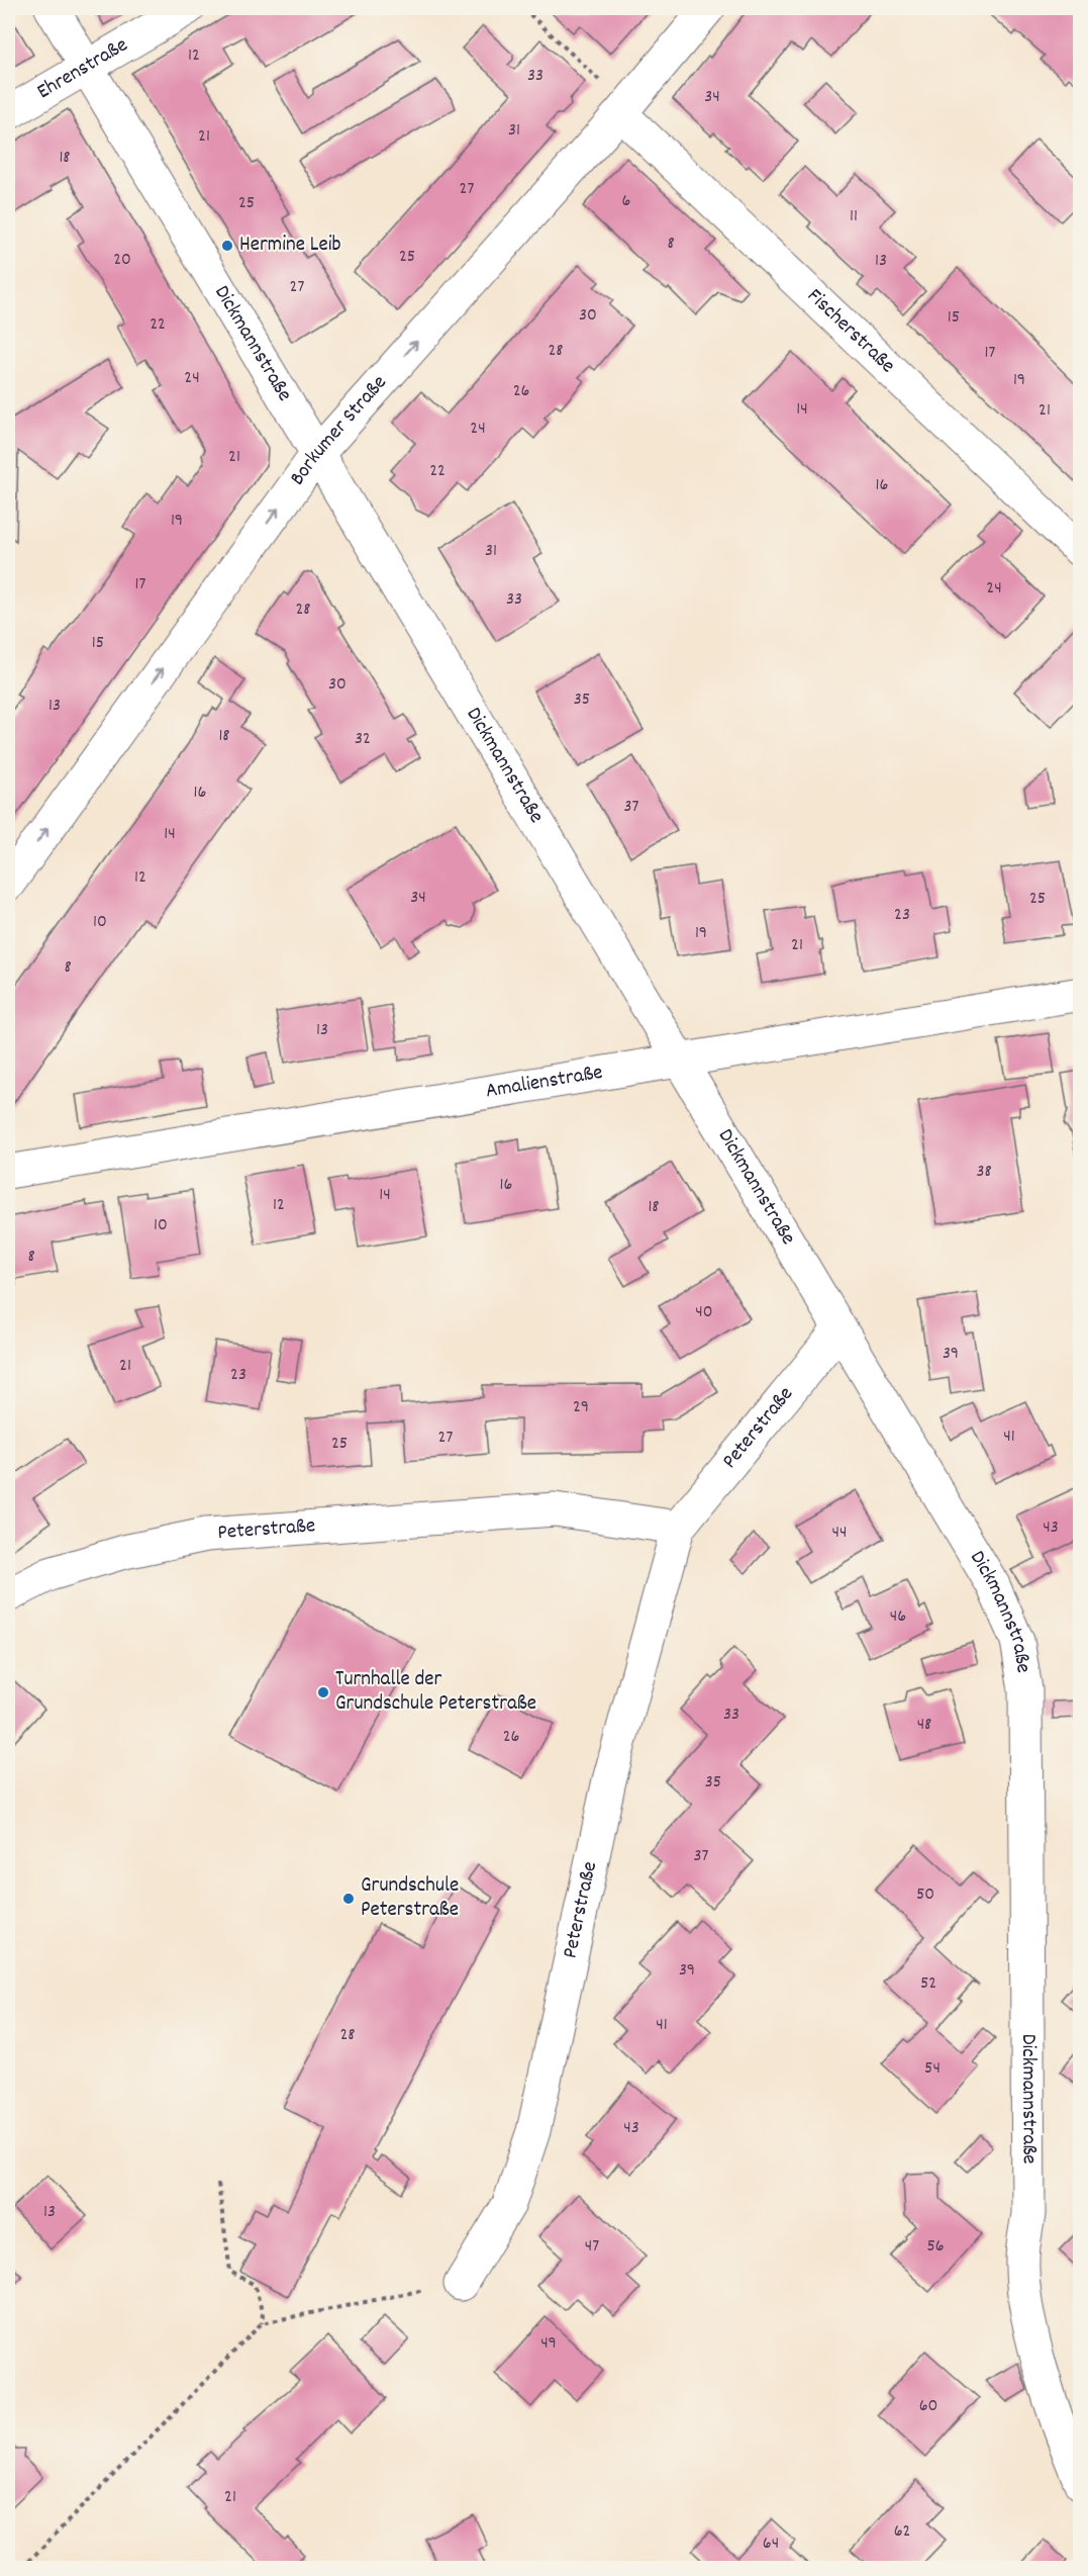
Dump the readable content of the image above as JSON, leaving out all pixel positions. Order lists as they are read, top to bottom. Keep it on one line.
{"streets":{"street":["Ehrenstraße","Fischerstraße","Dickmannstraße","Borkumer Straße","Amalienstraße","Peterstraße"]},"crossings":[["Ehrenstraße","Dickmannstraße"],["Fischerstraße","Borkumer Straße"],["Dickmannstraße","Borkumer Straße"],["Dickmannstraße","Amalienstraße"],["Dickmannstraße","Peterstraße"]],"one_way":["Borkumer Straße"],"places":["Hermine Leib","Turnhalle der Grundschule Peterstraße","Grundschule Peterstraße"],"house_numbers":["12","33","34","31","21","18","27","6","25","11","8","25","20","13","27","30","15","22","28","17","24","19","26","14","21","24","21","22","16","19","31","17","24","33","28","15","30","35","13","18","32","16","37","14","12","34","25","23","10","19","21","8","13","38","16","14","12","18","10","8","40","39","21","23","29","41","27","25","43","44","46","33","48","26","35","37","50","39","52","41","28","54","43","13","47","56","49","60","21","62","64"]}
